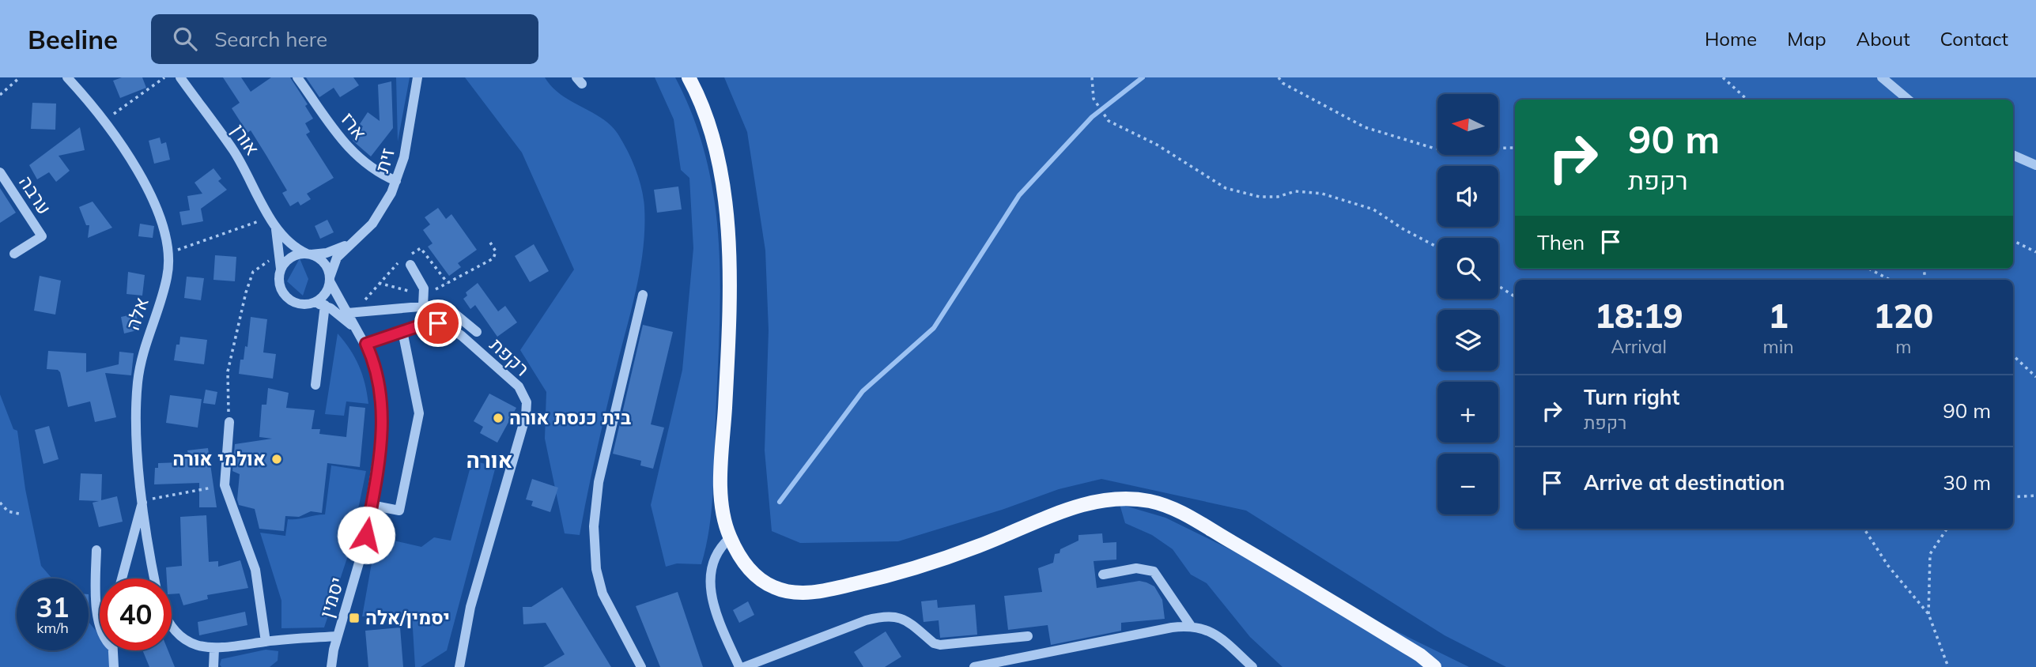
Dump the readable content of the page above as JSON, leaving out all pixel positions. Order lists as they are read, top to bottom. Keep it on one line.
{"streets":{"street":["ארז","אורן","זית","ערבה","אלה","רקפת","יסמין"]},"crossings":[["ארז","זית"],["אורן","זית"],["אורן","יסמין"],["זית","יסמין"],["רקפת","יסמין"]],"districts":["אורה"],"places":{"other":["בית כנסת אורה","אולמי אורה"],"transit":["יסמין/אלה"]},"north":"left","page":{"header":"Beeline","search":"Search here","nav":["Home","Map","About","Contact"],"map_buttons":["+","−"],"turn":["90 m","רקפת"],"then":"Then","eta":["18:19","Arrival","1","min","120","m"],"list":[{"name":"Turn right","note":"רקפת","value":"90 m"},{"name":"Arrive at destination","value":"30 m"}],"speed":"31 km/h","limit":"40"}}
